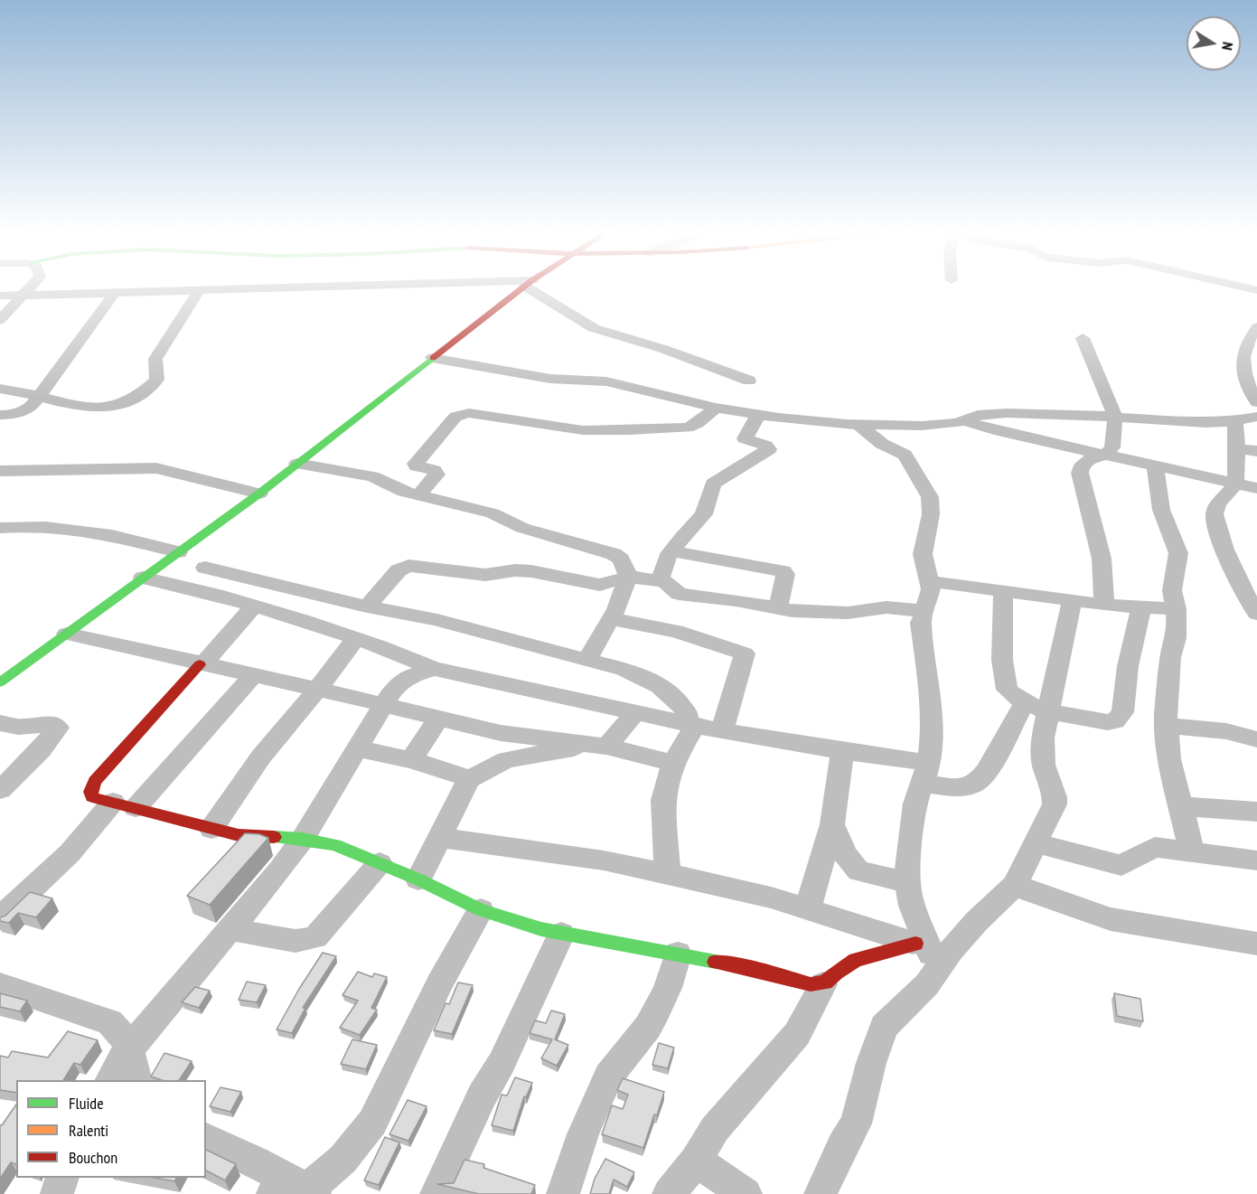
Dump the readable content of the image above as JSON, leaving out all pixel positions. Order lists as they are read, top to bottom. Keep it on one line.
{"legend":["Fluide","Ralenti","Bouchon"],"north":"right"}
